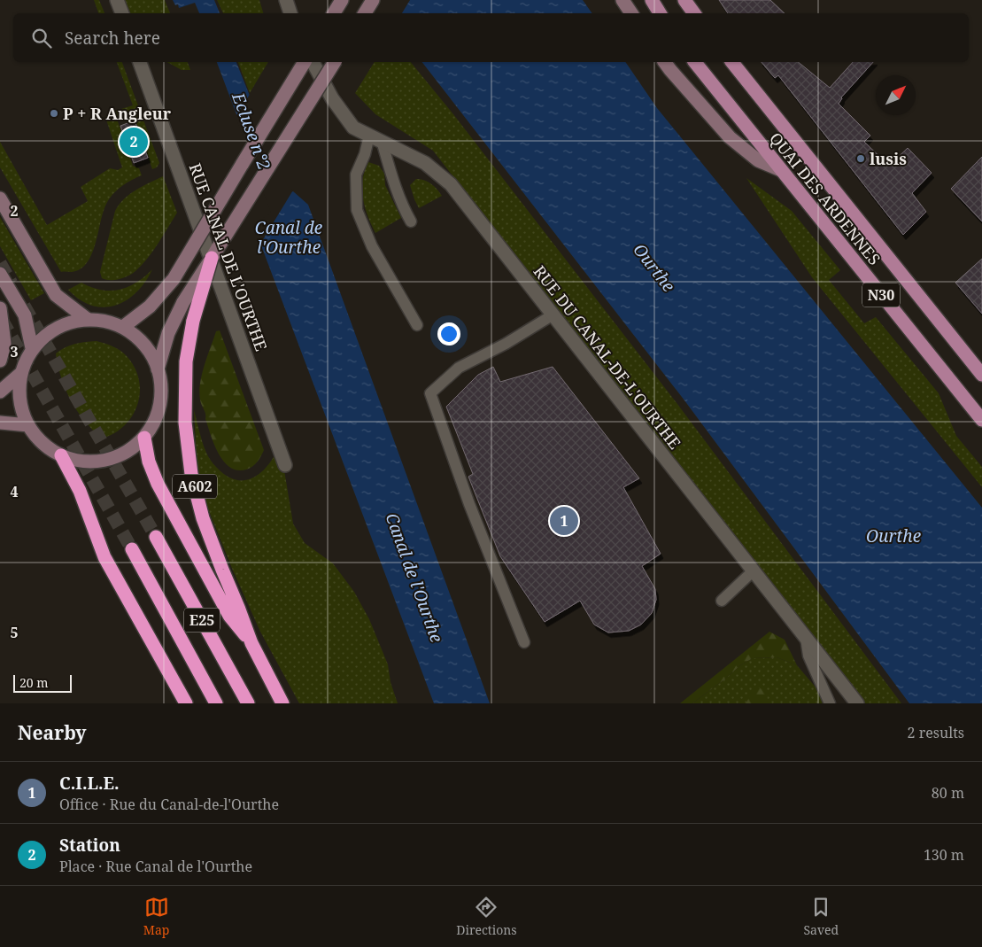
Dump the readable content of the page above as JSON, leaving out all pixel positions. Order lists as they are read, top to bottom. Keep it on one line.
{"streets":{"highway":["A602","E25"],"main road":["QUAI DES ARDENNES","N30"],"street":["RUE CANAL DE L'OURTHE","RUE DU CANAL-DE-L'OURTHE"]},"water":["Ecluse n°2","Canal de l'Ourthe","Ourthe"],"places":["P + R Angleur","lusis"],"scale_bar":"20 m","north":"top right","page":{"search":"Search here","pins":["2","1"],"scale":"20 m","heading":["Nearby","2 results"],"list":[{"mark":"1","name":"C.I.L.E.","note":"Office · Rue du Canal-de-l'Ourthe","value":"80 m"},{"mark":"2","name":"Station","note":"Place · Rue Canal de l'Ourthe","value":"130 m"}],"nav":["Map","Directions","Saved"]},"grid":{"rows":["2","3","4","5"]}}
